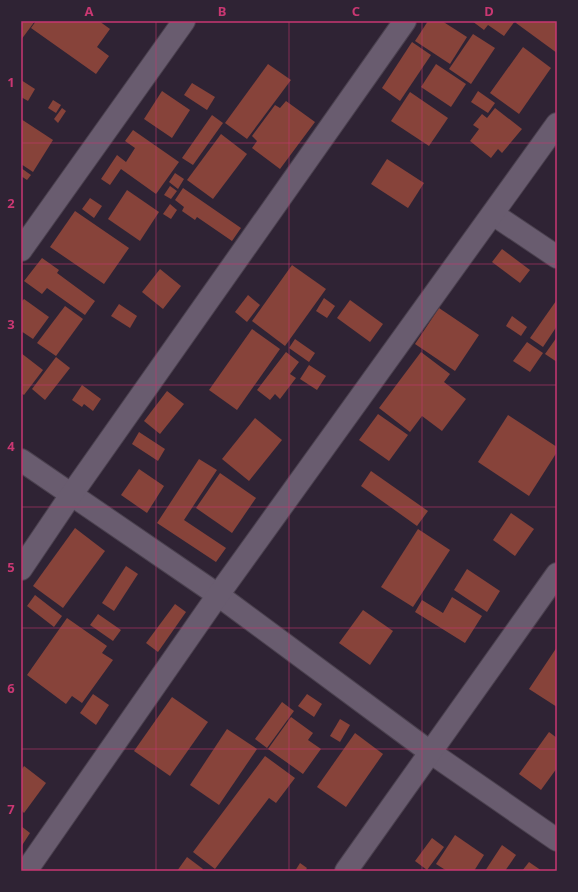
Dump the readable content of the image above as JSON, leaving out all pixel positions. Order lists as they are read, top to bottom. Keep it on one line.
{"grid":{"columns":["A","B","C","D"],"rows":["1","2","3","4","5","6","7"]}}
